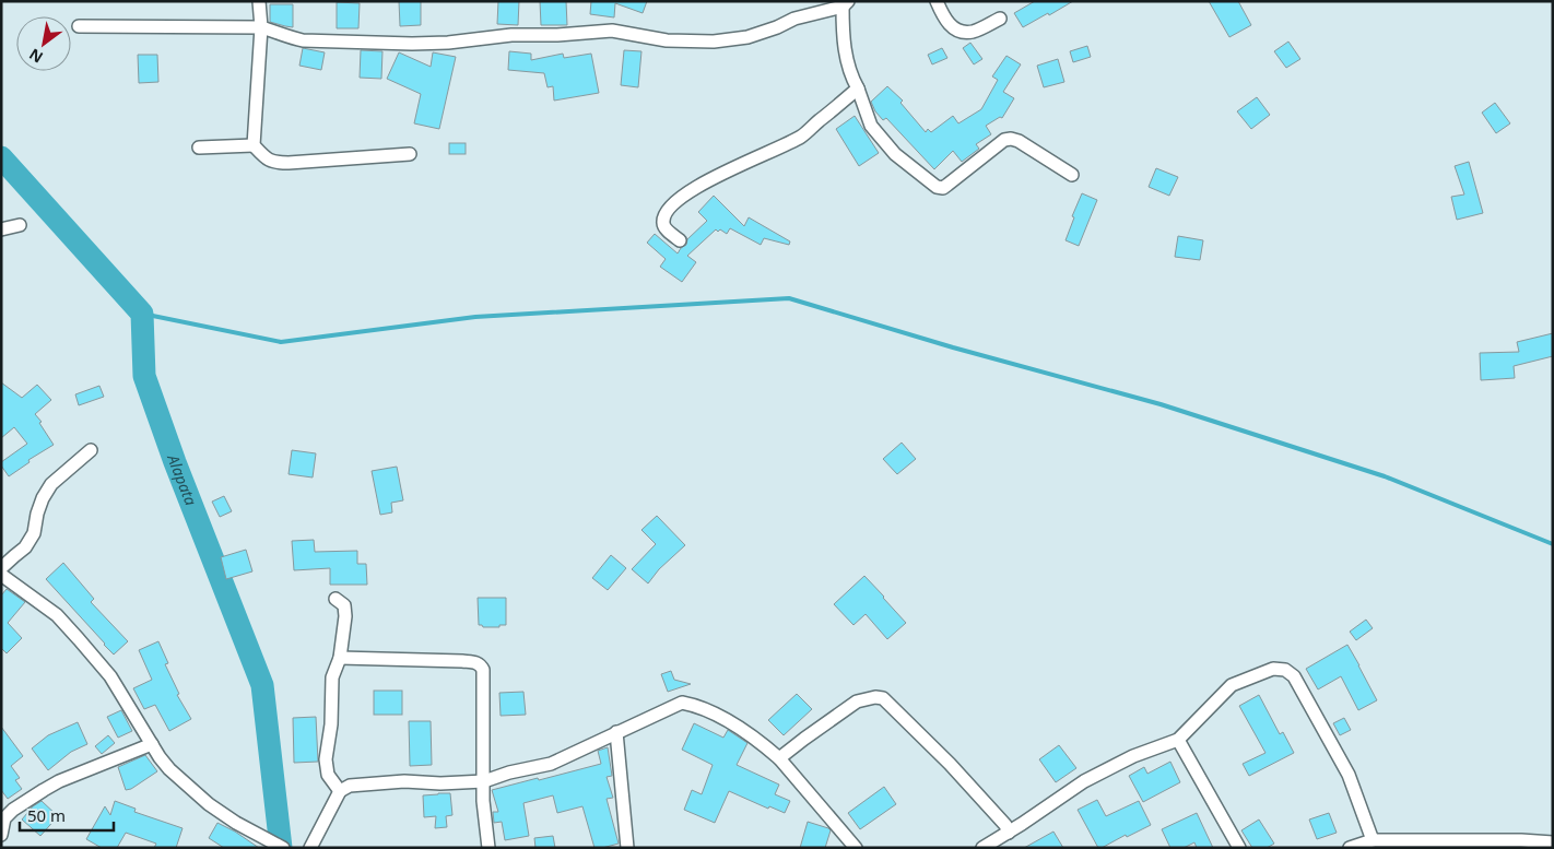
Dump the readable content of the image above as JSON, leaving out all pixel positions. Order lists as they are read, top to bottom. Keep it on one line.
{"water":["Alapata"],"scale_bar":"50 m","north":"bottom left"}
